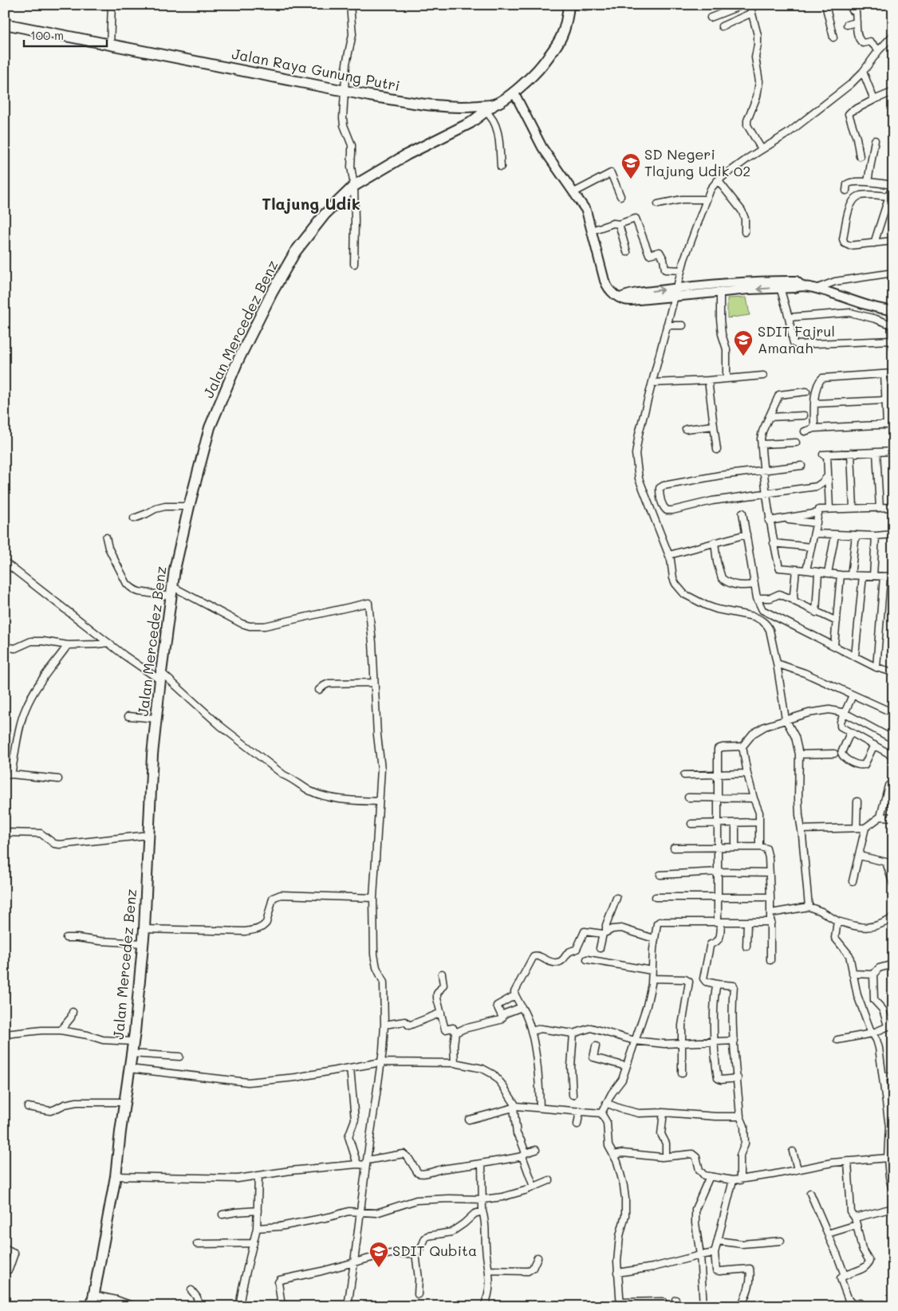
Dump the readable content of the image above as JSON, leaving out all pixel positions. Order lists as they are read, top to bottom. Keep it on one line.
{"streets":{"main road":["Jalan Raya Gunung Putri","Jalan Mercedez Benz"]},"crossings":[["Jalan Raya Gunung Putri","Jalan Mercedez Benz"]],"districts":["Tlajung Udik"],"places":{"school or university":["SD Negeri Tlajung Udik 02","SDIT Fajrul Amanah","SDIT Qubita"]},"scale_bar":"100 m"}
